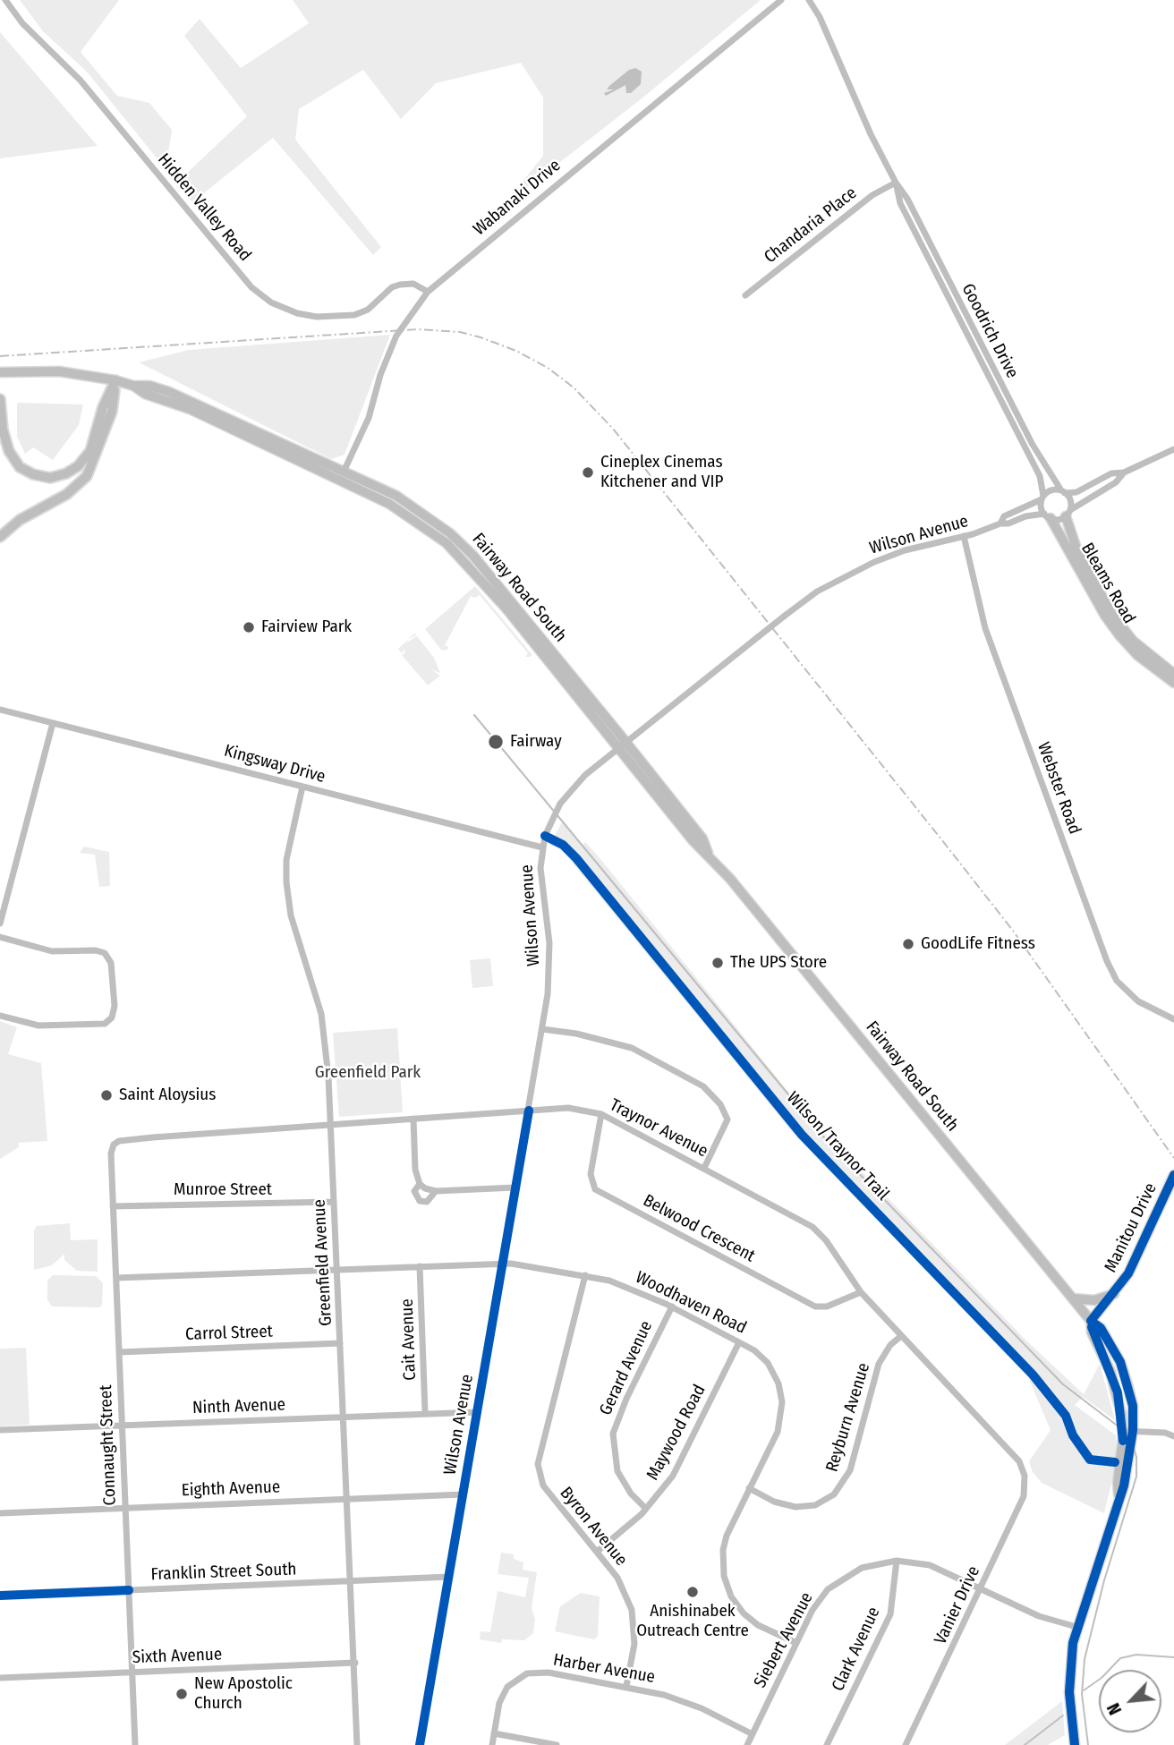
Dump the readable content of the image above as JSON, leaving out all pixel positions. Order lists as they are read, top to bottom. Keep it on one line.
{"streets":{"main road":["Bleams Road","Fairway Road South","Manitou Drive"],"street":["Wabanaki Drive","Hidden Valley Road","Chandaria Place","Goodrich Drive","Wilson Avenue","Kingsway Drive","Webster Road","Traynor Avenue","Munroe Street","Belwood Crescent","Greenfield Avenue","Woodhaven Road","Carrol Street","Cait Avenue","Gerard Avenue","Ninth Avenue","Reyburn Avenue","Maywood Road","Connaught Street","Eighth Avenue","Byron Avenue","Franklin Street South","Vanier Drive","Siebert Avenue","Clark Avenue","Sixth Avenue","Harber Avenue"],"cycle path":["Wilson/Traynor Trail"]},"crossings":[["Wabanaki Drive","Hidden Valley Road"],["Wabanaki Drive","Fairway Road South"],["Chandaria Place","Goodrich Drive"],["Goodrich Drive","Wilson Avenue"],["Goodrich Drive","Bleams Road"],["Wilson Avenue","Bleams Road"],["Wilson Avenue","Fairway Road South"],["Wilson Avenue","Kingsway Drive"],["Wilson Avenue","Webster Road"],["Wilson Avenue","Traynor Avenue"],["Wilson Avenue","Woodhaven Road"],["Wilson Avenue","Ninth Avenue"],["Wilson Avenue","Eighth Avenue"],["Wilson Avenue","Franklin Street South"],["Fairway Road South","Manitou Drive"],["Kingsway Drive","Greenfield Avenue"],["Traynor Avenue","Belwood Crescent"],["Traynor Avenue","Greenfield Avenue"],["Traynor Avenue","Reyburn Avenue"],["Traynor Avenue","Connaught Street"],["Traynor Avenue","Vanier Drive"],["Munroe Street","Greenfield Avenue"],["Munroe Street","Connaught Street"],["Greenfield Avenue","Woodhaven Road"],["Greenfield Avenue","Carrol Street"],["Greenfield Avenue","Ninth Avenue"],["Greenfield Avenue","Eighth Avenue"],["Greenfield Avenue","Franklin Street South"],["Greenfield Avenue","Sixth Avenue"],["Woodhaven Road","Cait Avenue"],["Woodhaven Road","Gerard Avenue"],["Woodhaven Road","Reyburn Avenue"],["Woodhaven Road","Maywood Road"],["Woodhaven Road","Connaught Street"],["Woodhaven Road","Byron Avenue"],["Woodhaven Road","Siebert Avenue"],["Carrol Street","Connaught Street"],["Cait Avenue","Ninth Avenue"],["Gerard Avenue","Maywood Road"],["Ninth Avenue","Connaught Street"],["Maywood Road","Byron Avenue"],["Connaught Street","Eighth Avenue"],["Connaught Street","Franklin Street South"],["Connaught Street","Sixth Avenue"],["Byron Avenue","Harber Avenue"],["Vanier Drive","Siebert Avenue"],["Siebert Avenue","Clark Avenue"],["Siebert Avenue","Harber Avenue"]],"parks":["Greenfield Park"],"places":["Cineplex Cinemas Kitchener and VIP","Fairview Park","Fairway","GoodLife Fitness","The UPS Store","Saint Aloysius","Anishinabek Outreach Centre","New Apostolic Church"],"north":"bottom left"}
